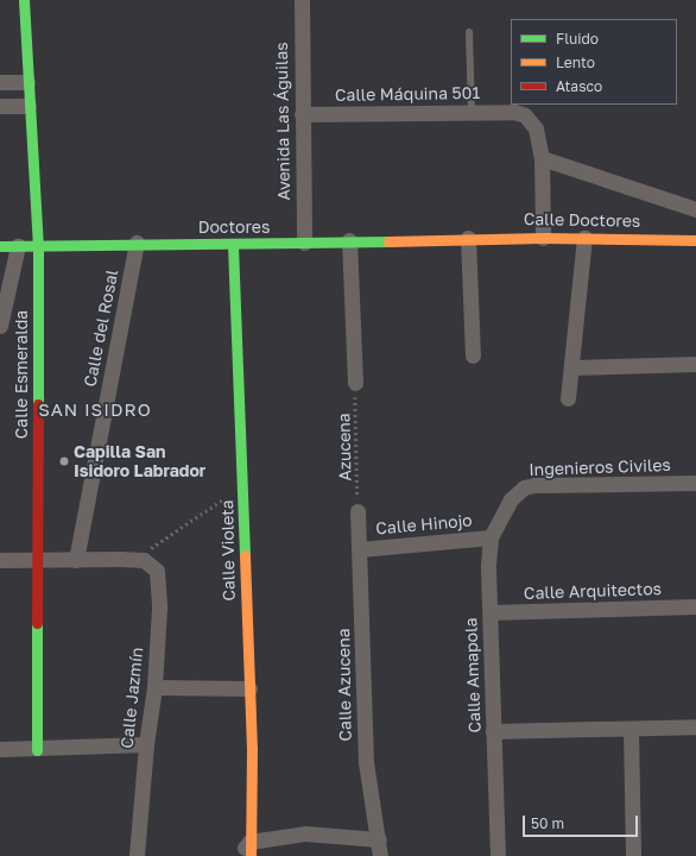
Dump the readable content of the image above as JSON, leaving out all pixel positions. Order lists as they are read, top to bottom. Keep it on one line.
{"streets":{"street":["Calle Máquina 501","Avenida Las Águilas","Calle Doctores","Doctores","Calle del Rosal","Calle Esmeralda","Ingenieros Civiles","Calle Hinojo","Calle Violeta","Calle Arquitectos","Calle Amapola","Calle Azucena","Calle Jazmín"],"path":["Azucena"]},"crossings":[["Calle Máquina 501","Avenida Las Águilas"],["Calle Máquina 501","Calle Doctores"],["Avenida Las Águilas","Doctores"],["Calle Doctores","Doctores"],["Doctores","Calle del Rosal"],["Doctores","Calle Esmeralda"],["Doctores","Calle Violeta"],["Azucena","Calle Azucena"],["Ingenieros Civiles","Calle Amapola"],["Calle Hinojo","Calle Amapola"],["Calle Hinojo","Calle Azucena"],["Calle Arquitectos","Calle Amapola"]],"districts":["SAN ISIDRO"],"places":["Capilla San Isidoro Labrador"],"legend":["Fluido","Lento","Atasco"],"scale_bar":"50 m"}
